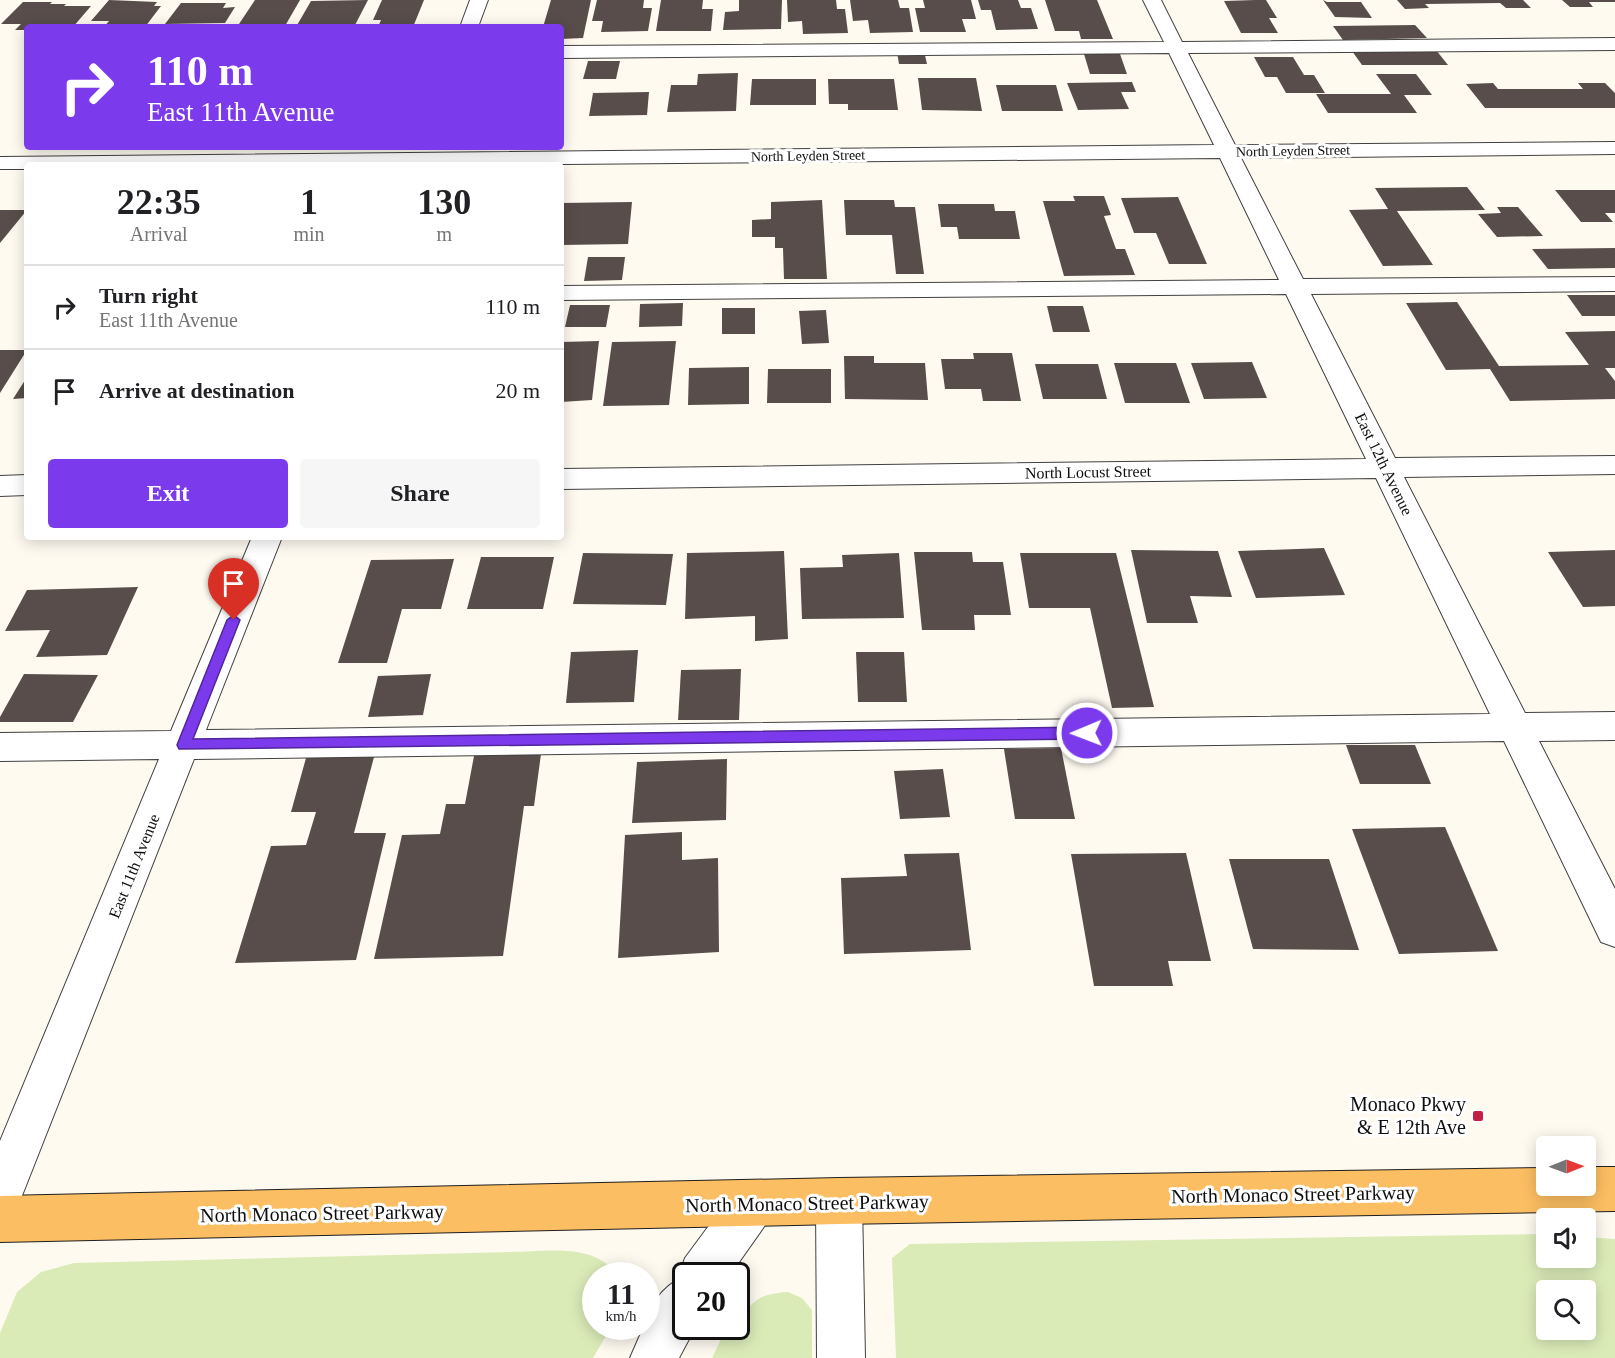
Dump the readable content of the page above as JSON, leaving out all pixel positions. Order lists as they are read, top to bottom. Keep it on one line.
{"streets":{"main road":["North Monaco Street Parkway"],"street":["North Leyden Street","East 12th Avenue","North Locust Street","East 11th Avenue"]},"crossings":[["North Leyden Street","East 12th Avenue"],["East 12th Avenue","North Locust Street"]],"places":{"transit":["Monaco Pkwy & E 12th Ave"]},"north":"right","page":{"turn":["110 m","East 11th Avenue"],"eta":["22:35","Arrival","1","min","130","m"],"list":[{"name":"Turn right","note":"East 11th Avenue","value":"110 m"},{"name":"Arrive at destination","value":"20 m"}],"buttons":["Exit","Share"],"speed":"11 km/h","limit":"20"}}
